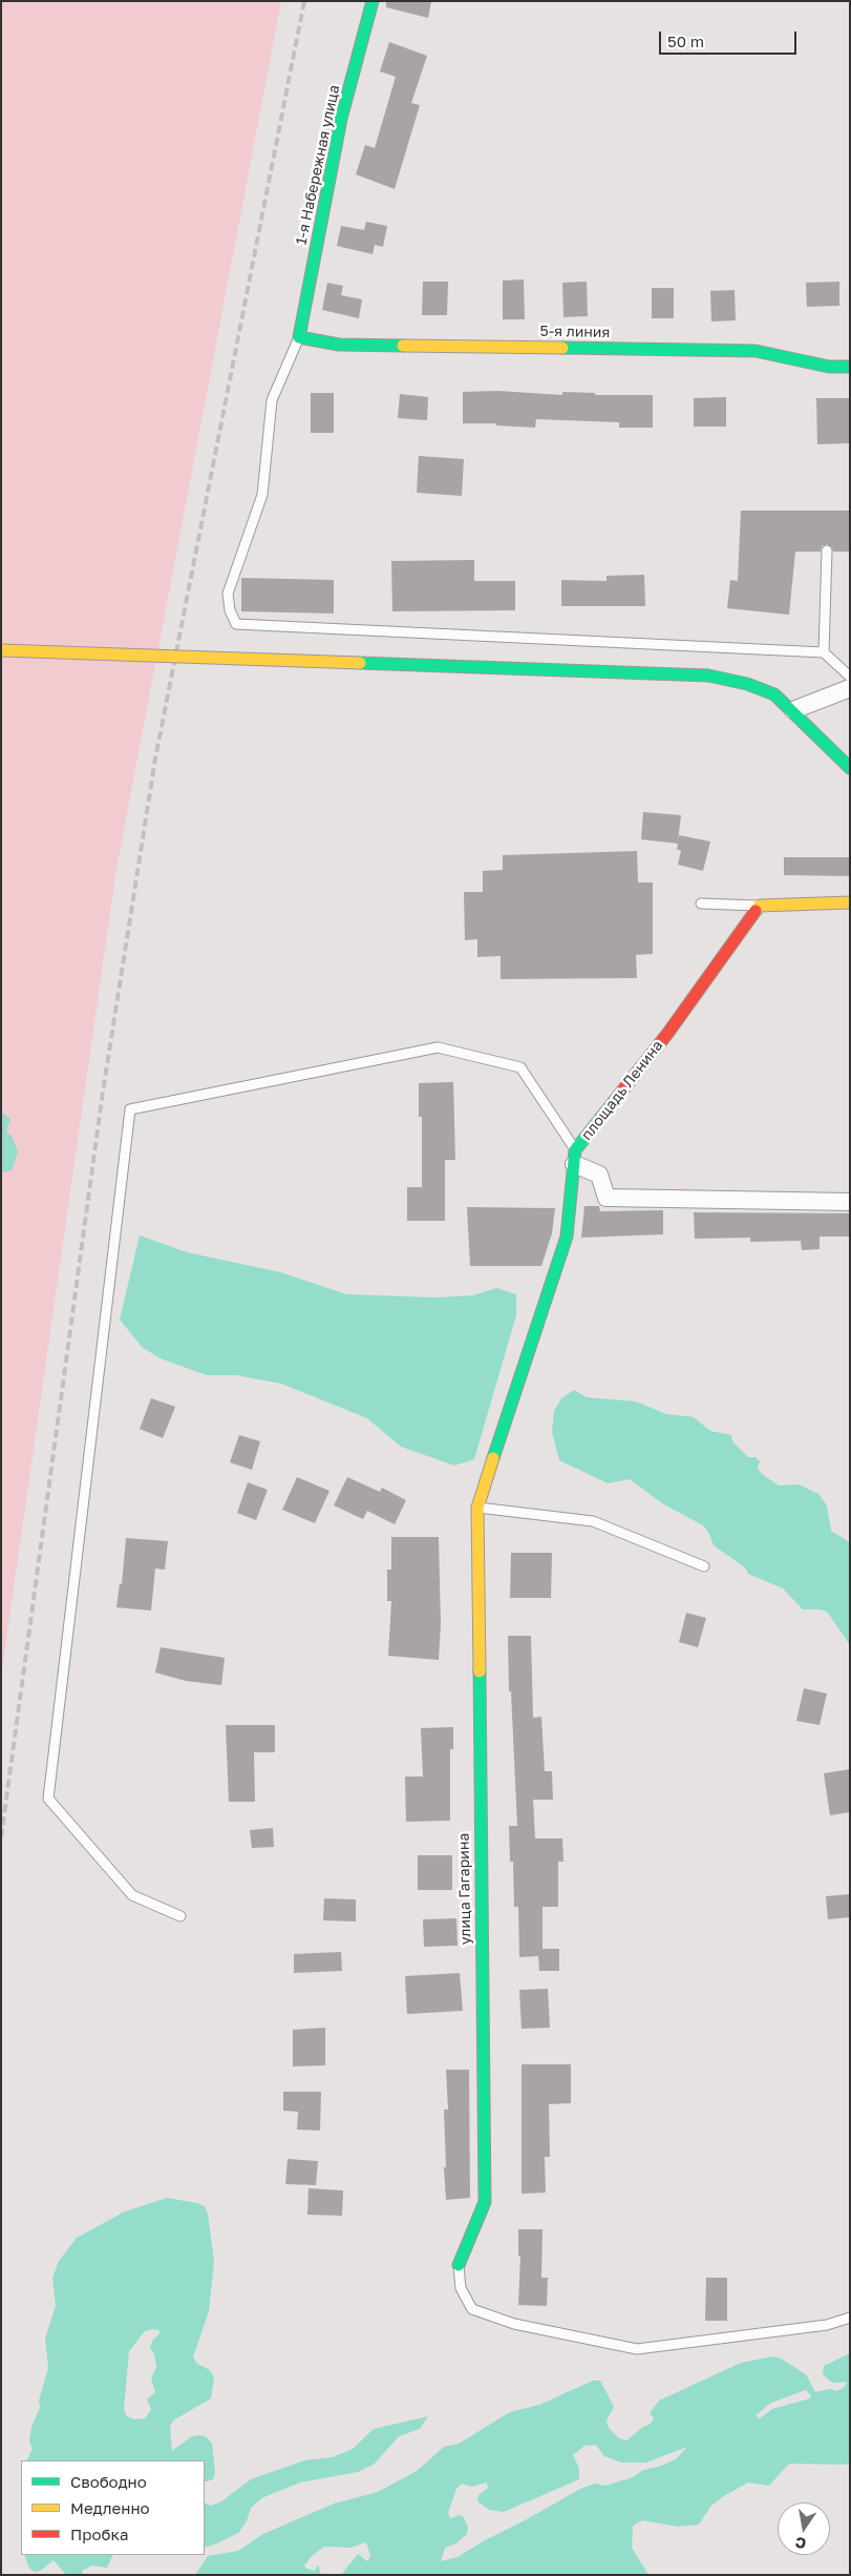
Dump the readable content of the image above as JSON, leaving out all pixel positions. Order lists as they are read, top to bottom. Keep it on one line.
{"streets":{"street":["1-я Набережная улица","5-я линия","площадь Ленина","улица Гагарина"]},"crossings":[["1-я Набережная улица","5-я линия"],["площадь Ленина","улица Гагарина"]],"legend":["Свободно","Медленно","Пробка"],"scale_bar":"50 m","north":"bottom"}
